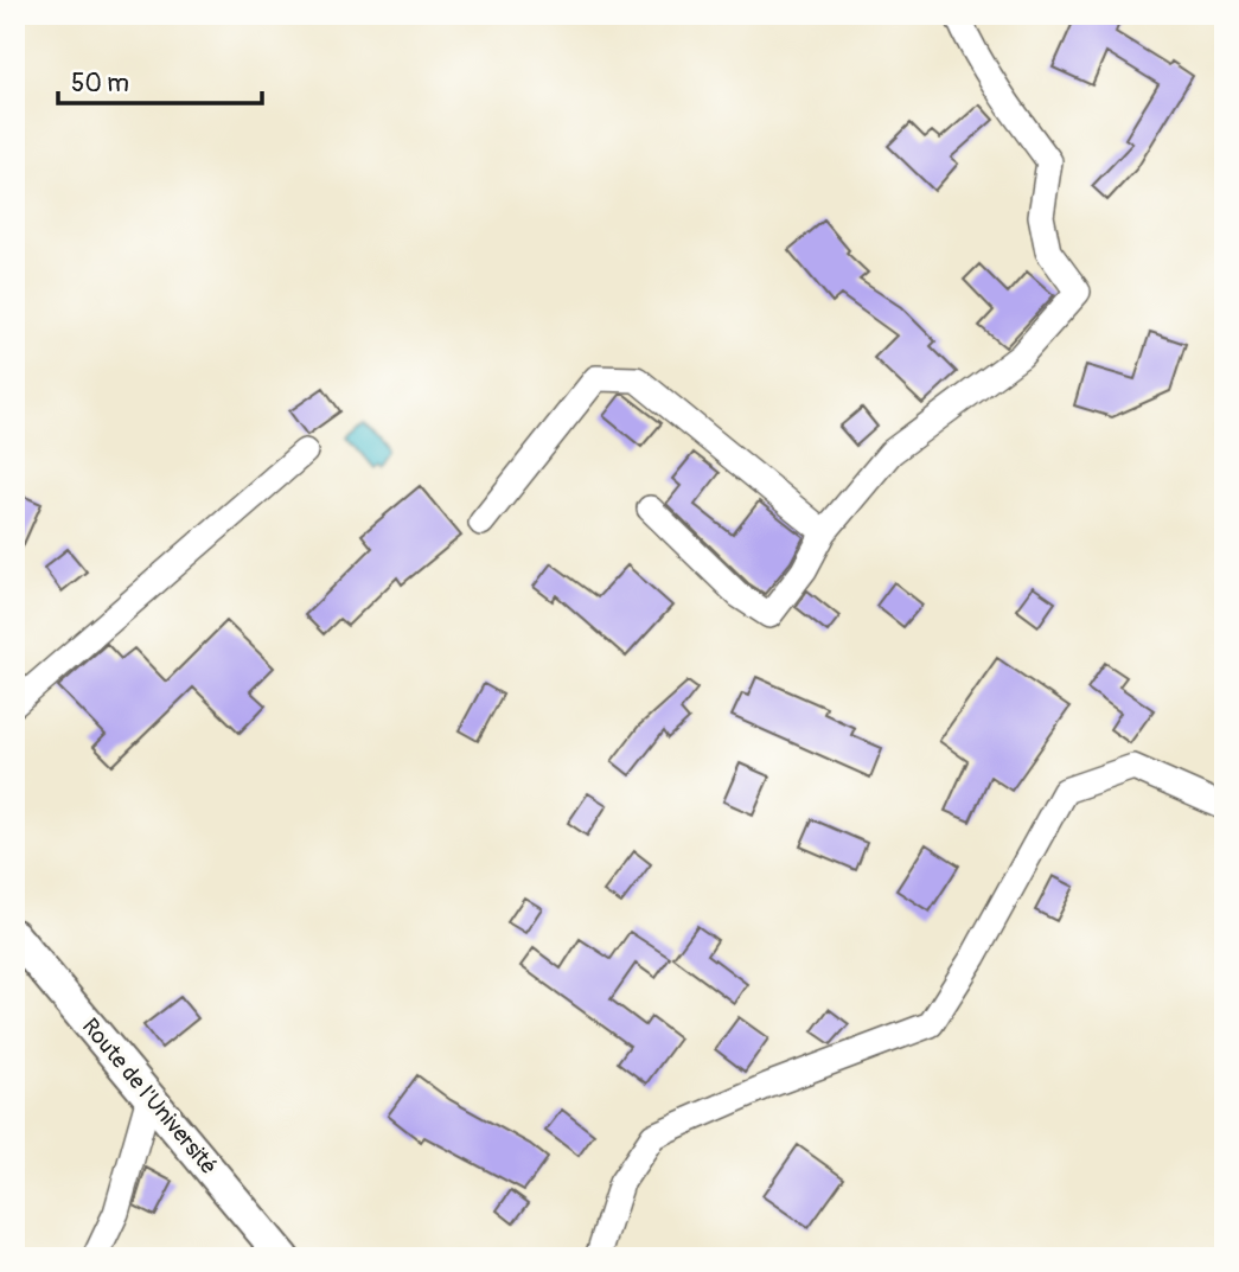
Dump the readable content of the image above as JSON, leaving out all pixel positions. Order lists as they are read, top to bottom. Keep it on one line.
{"streets":{"street":["Route de l'Université"]},"scale_bar":"50 m"}
